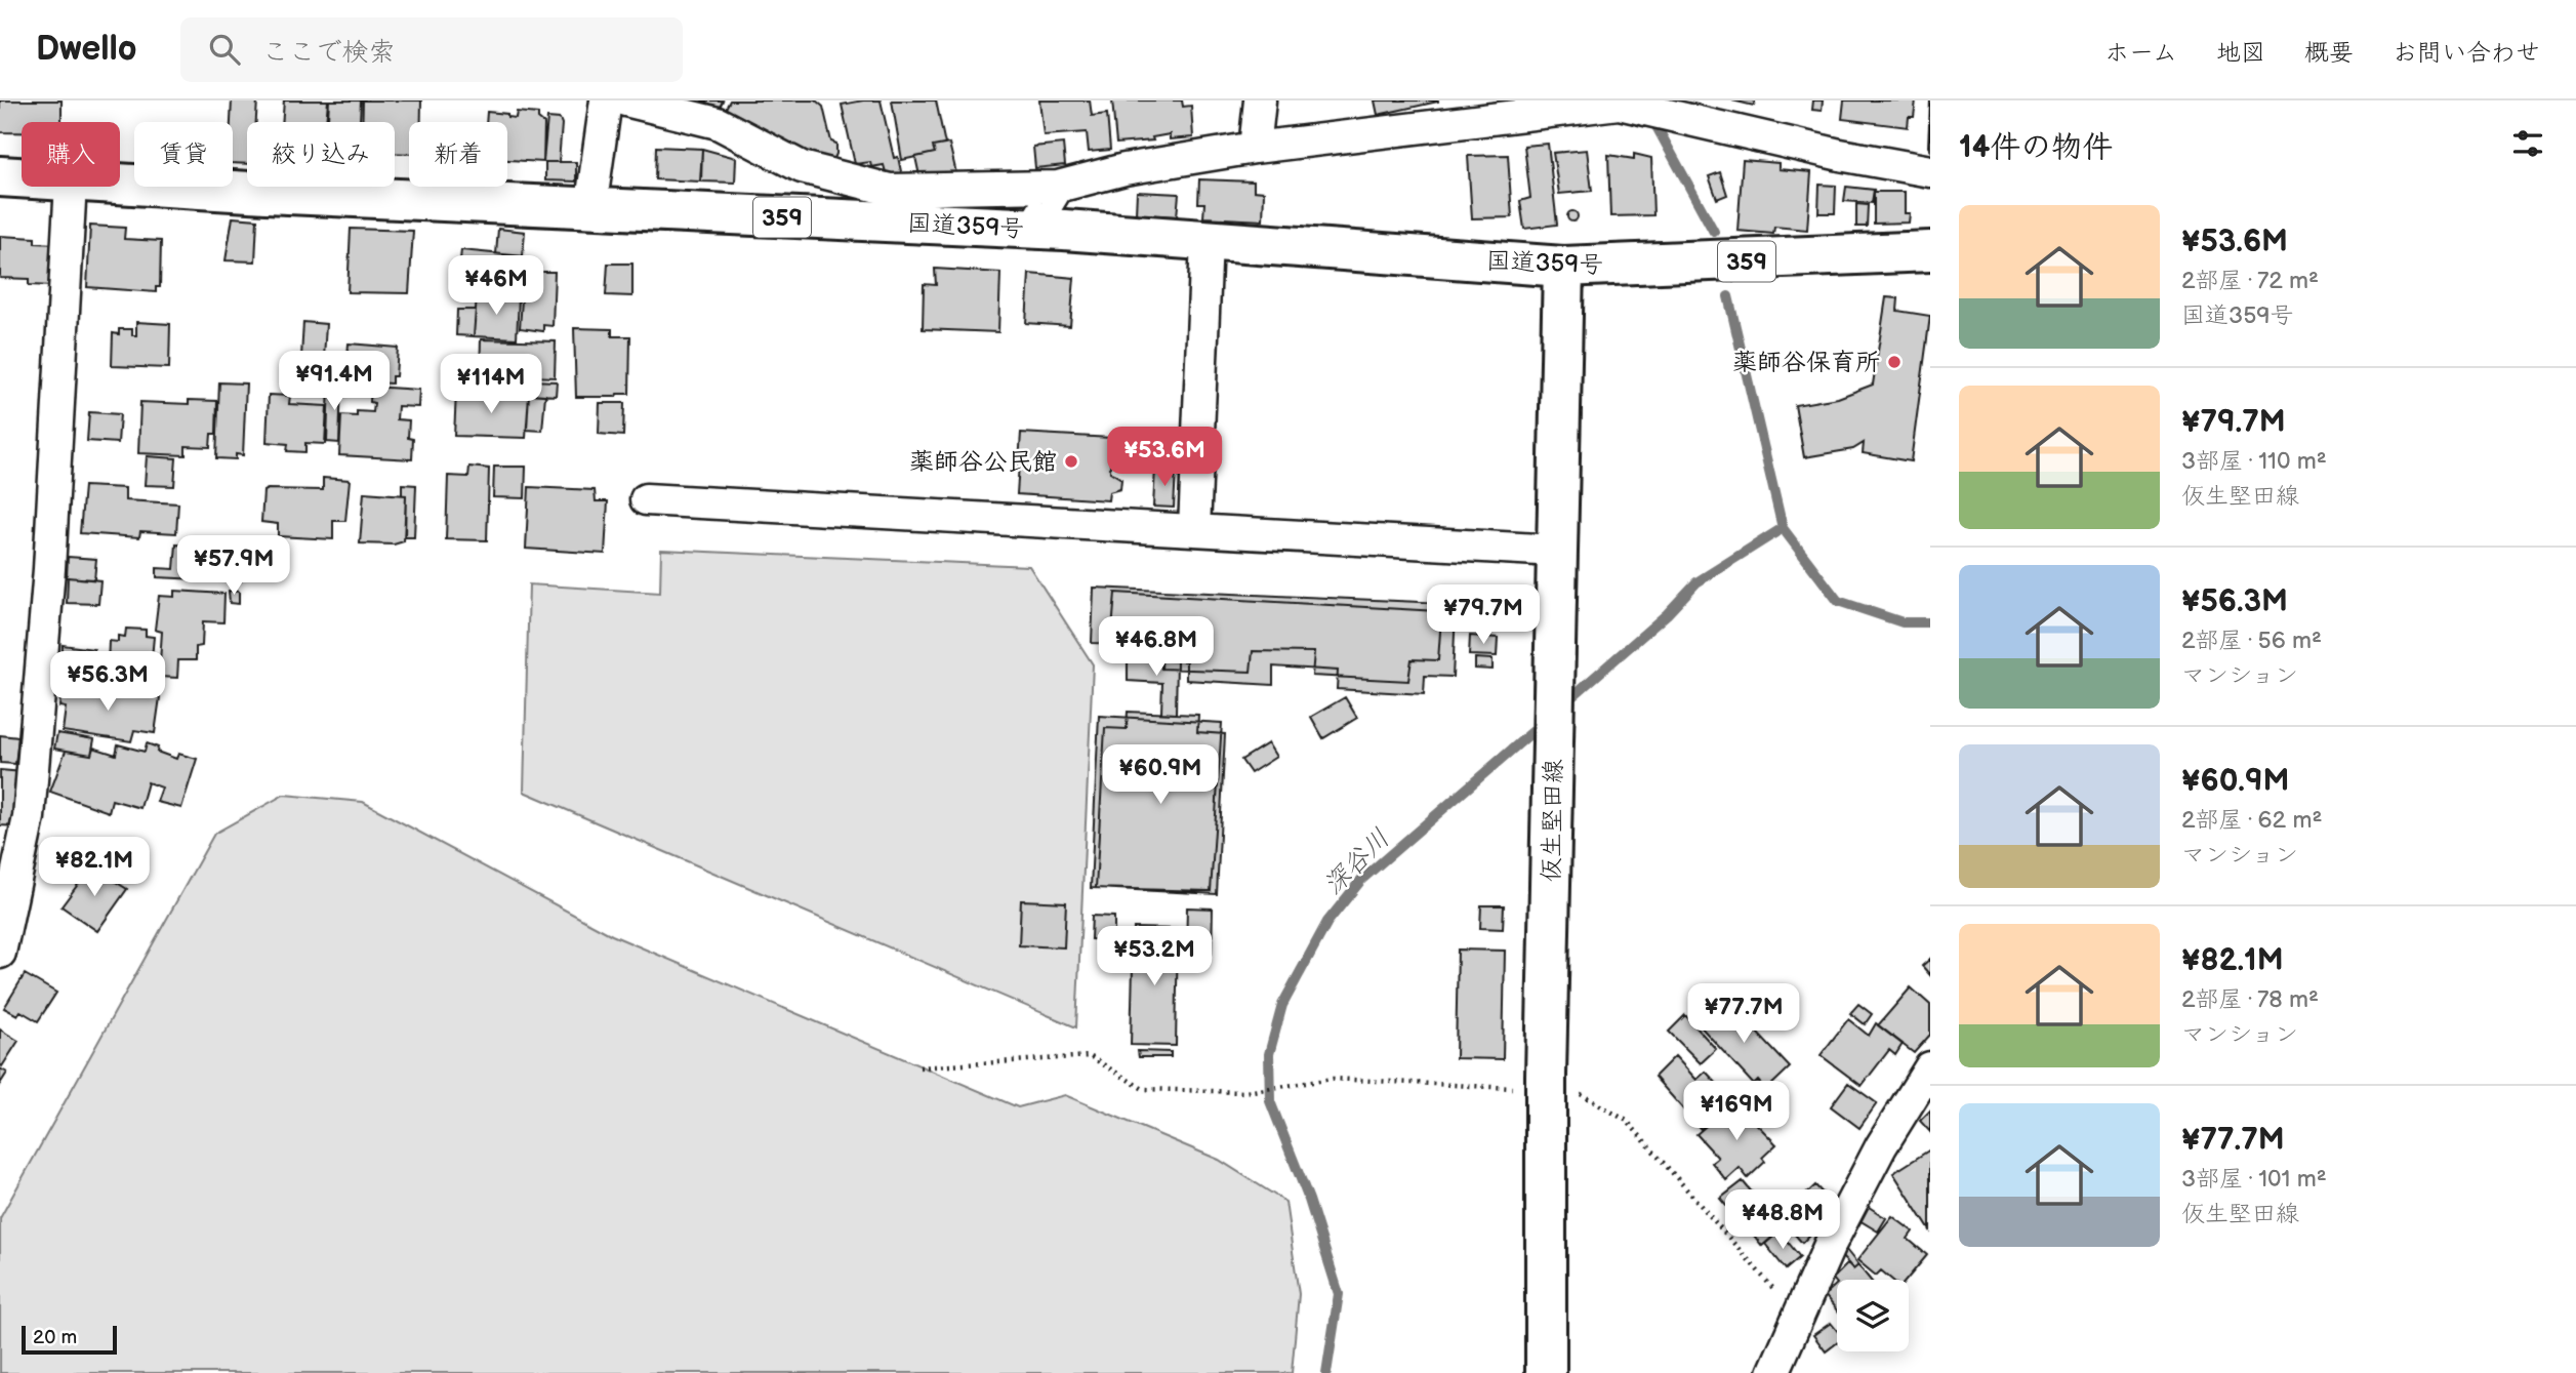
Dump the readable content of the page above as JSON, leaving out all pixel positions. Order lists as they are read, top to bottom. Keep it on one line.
{"streets":{"main road":["359","国道359号","仮生堅田線"]},"crossings":[["国道359号","仮生堅田線"]],"water":["深谷川"],"places":["薬師谷保育所","薬師谷公民館"],"scale_bar":"20 m","page":{"header":"Dwello","search":"ここで検索","nav":["ホーム","地図","概要","お問い合わせ"],"heading":"14件の物件","chip":["購入","賃貸","絞り込み","新着"],"list":[{"name":"¥53.6M","note":"2部屋 · 72 m² · 国道359号"},{"name":"¥79.7M","note":"3部屋 · 110 m² · 仮生堅田線"},{"name":"¥56.3M","note":"2部屋 · 56 m² · マンション"},{"name":"¥60.9M","note":"2部屋 · 62 m² · マンション"},{"name":"¥82.1M","note":"2部屋 · 78 m² · マンション"},{"name":"¥77.7M","note":"3部屋 · 101 m² · 仮生堅田線"}],"price":["¥46M","¥91.4M","¥114M","¥53.6M","¥57.9M","¥79.7M","¥46.8M","¥56.3M","¥60.9M","¥82.1M","¥53.2M","¥77.7M","¥169M","¥48.8M"],"scale":"20 m"}}
